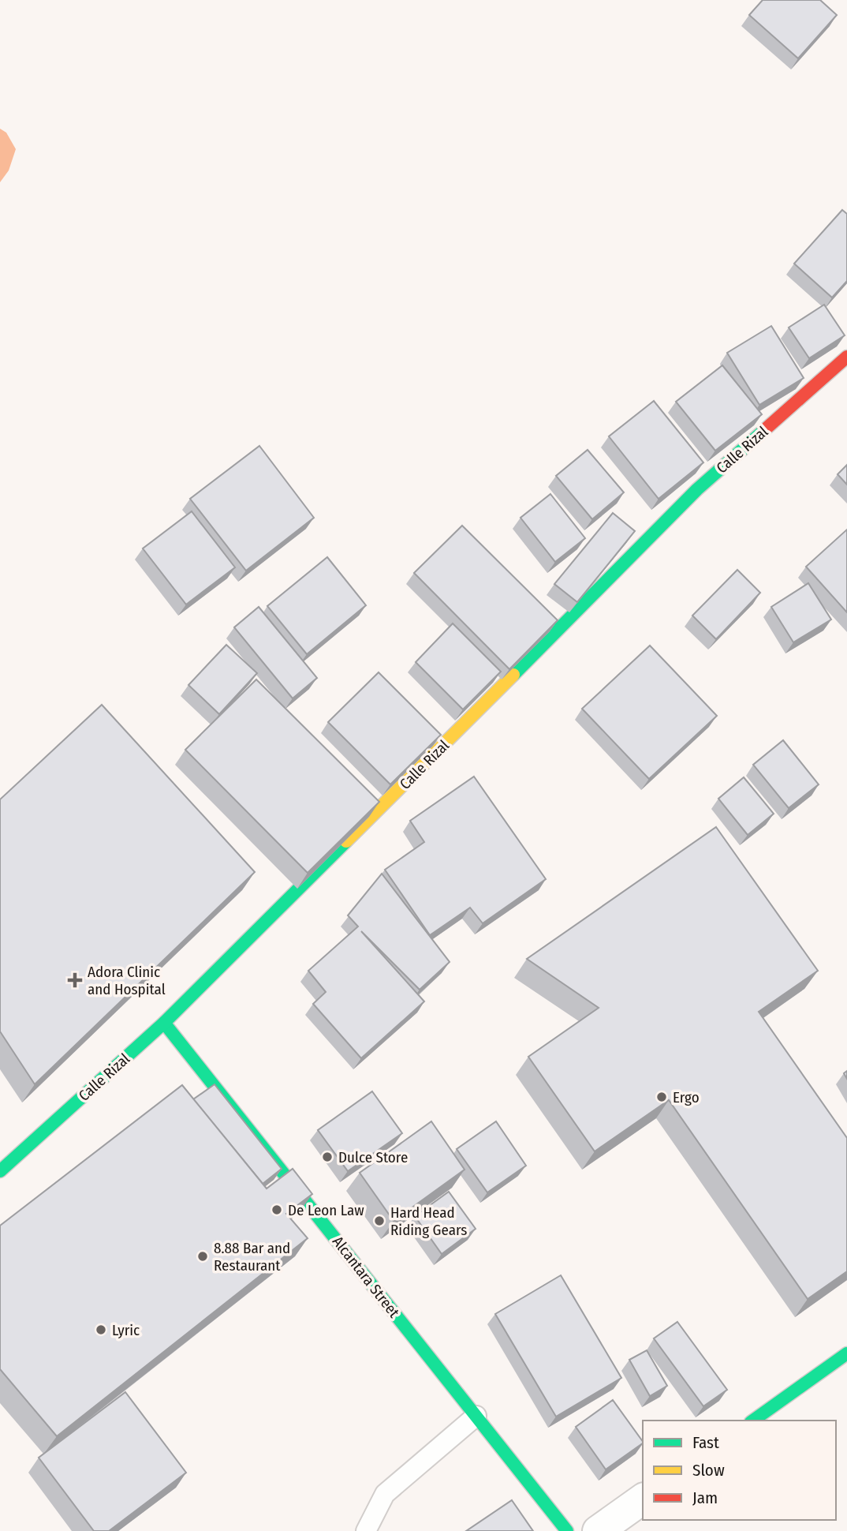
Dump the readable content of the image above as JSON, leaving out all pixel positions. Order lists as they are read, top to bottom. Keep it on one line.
{"streets":{"main road":["Calle Rizal","Alcantara Street"]},"crossings":[["Calle Rizal","Alcantara Street"]],"places":{"health":["Adora Clinic and Hospital"],"other":["Ergo","Dulce Store","De Leon Law","Hard Head Riding Gears","8.88 Bar and Restaurant","Lyric"]},"legend":["Fast","Slow","Jam"]}
